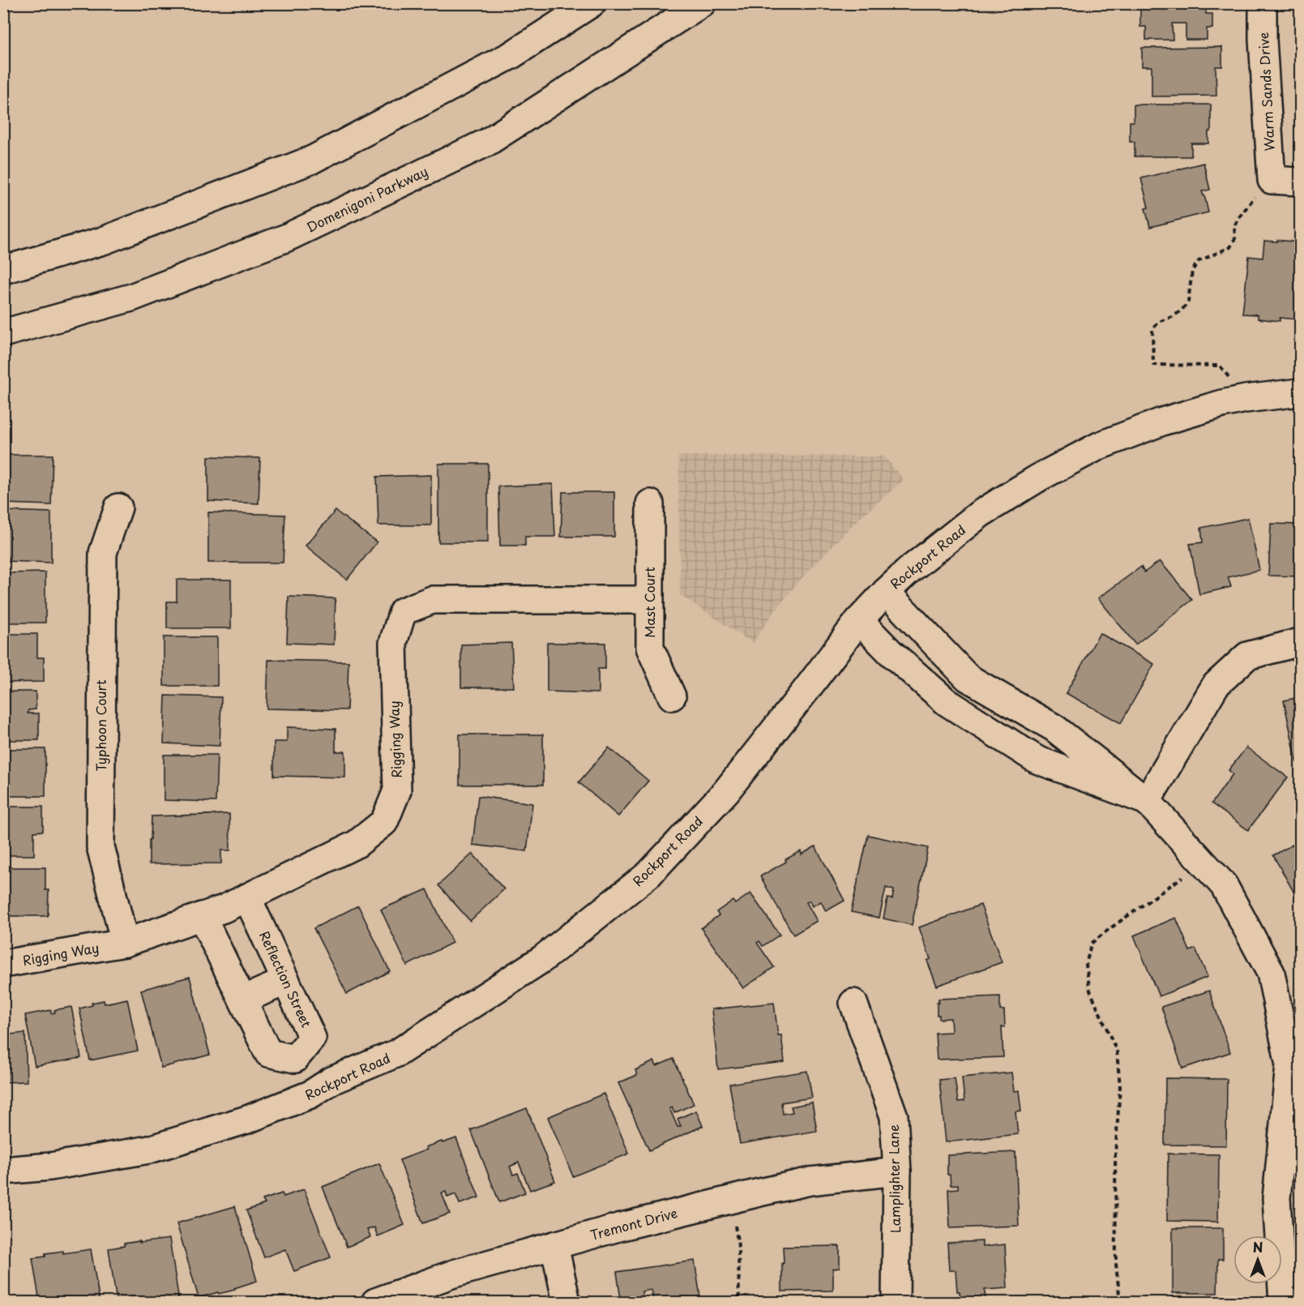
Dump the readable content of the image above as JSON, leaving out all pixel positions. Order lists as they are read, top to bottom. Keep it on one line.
{"streets":{"street":["Warm Sands Drive","Domenigoni Parkway","Rockport Road","Mast Court","Typhoon Court","Rigging Way","Reflection Street","Lamplighter Lane","Tremont Drive"]},"crossings":[["Mast Court","Rigging Way"],["Typhoon Court","Rigging Way"],["Rigging Way","Reflection Street"],["Lamplighter Lane","Tremont Drive"]],"north":"top"}
